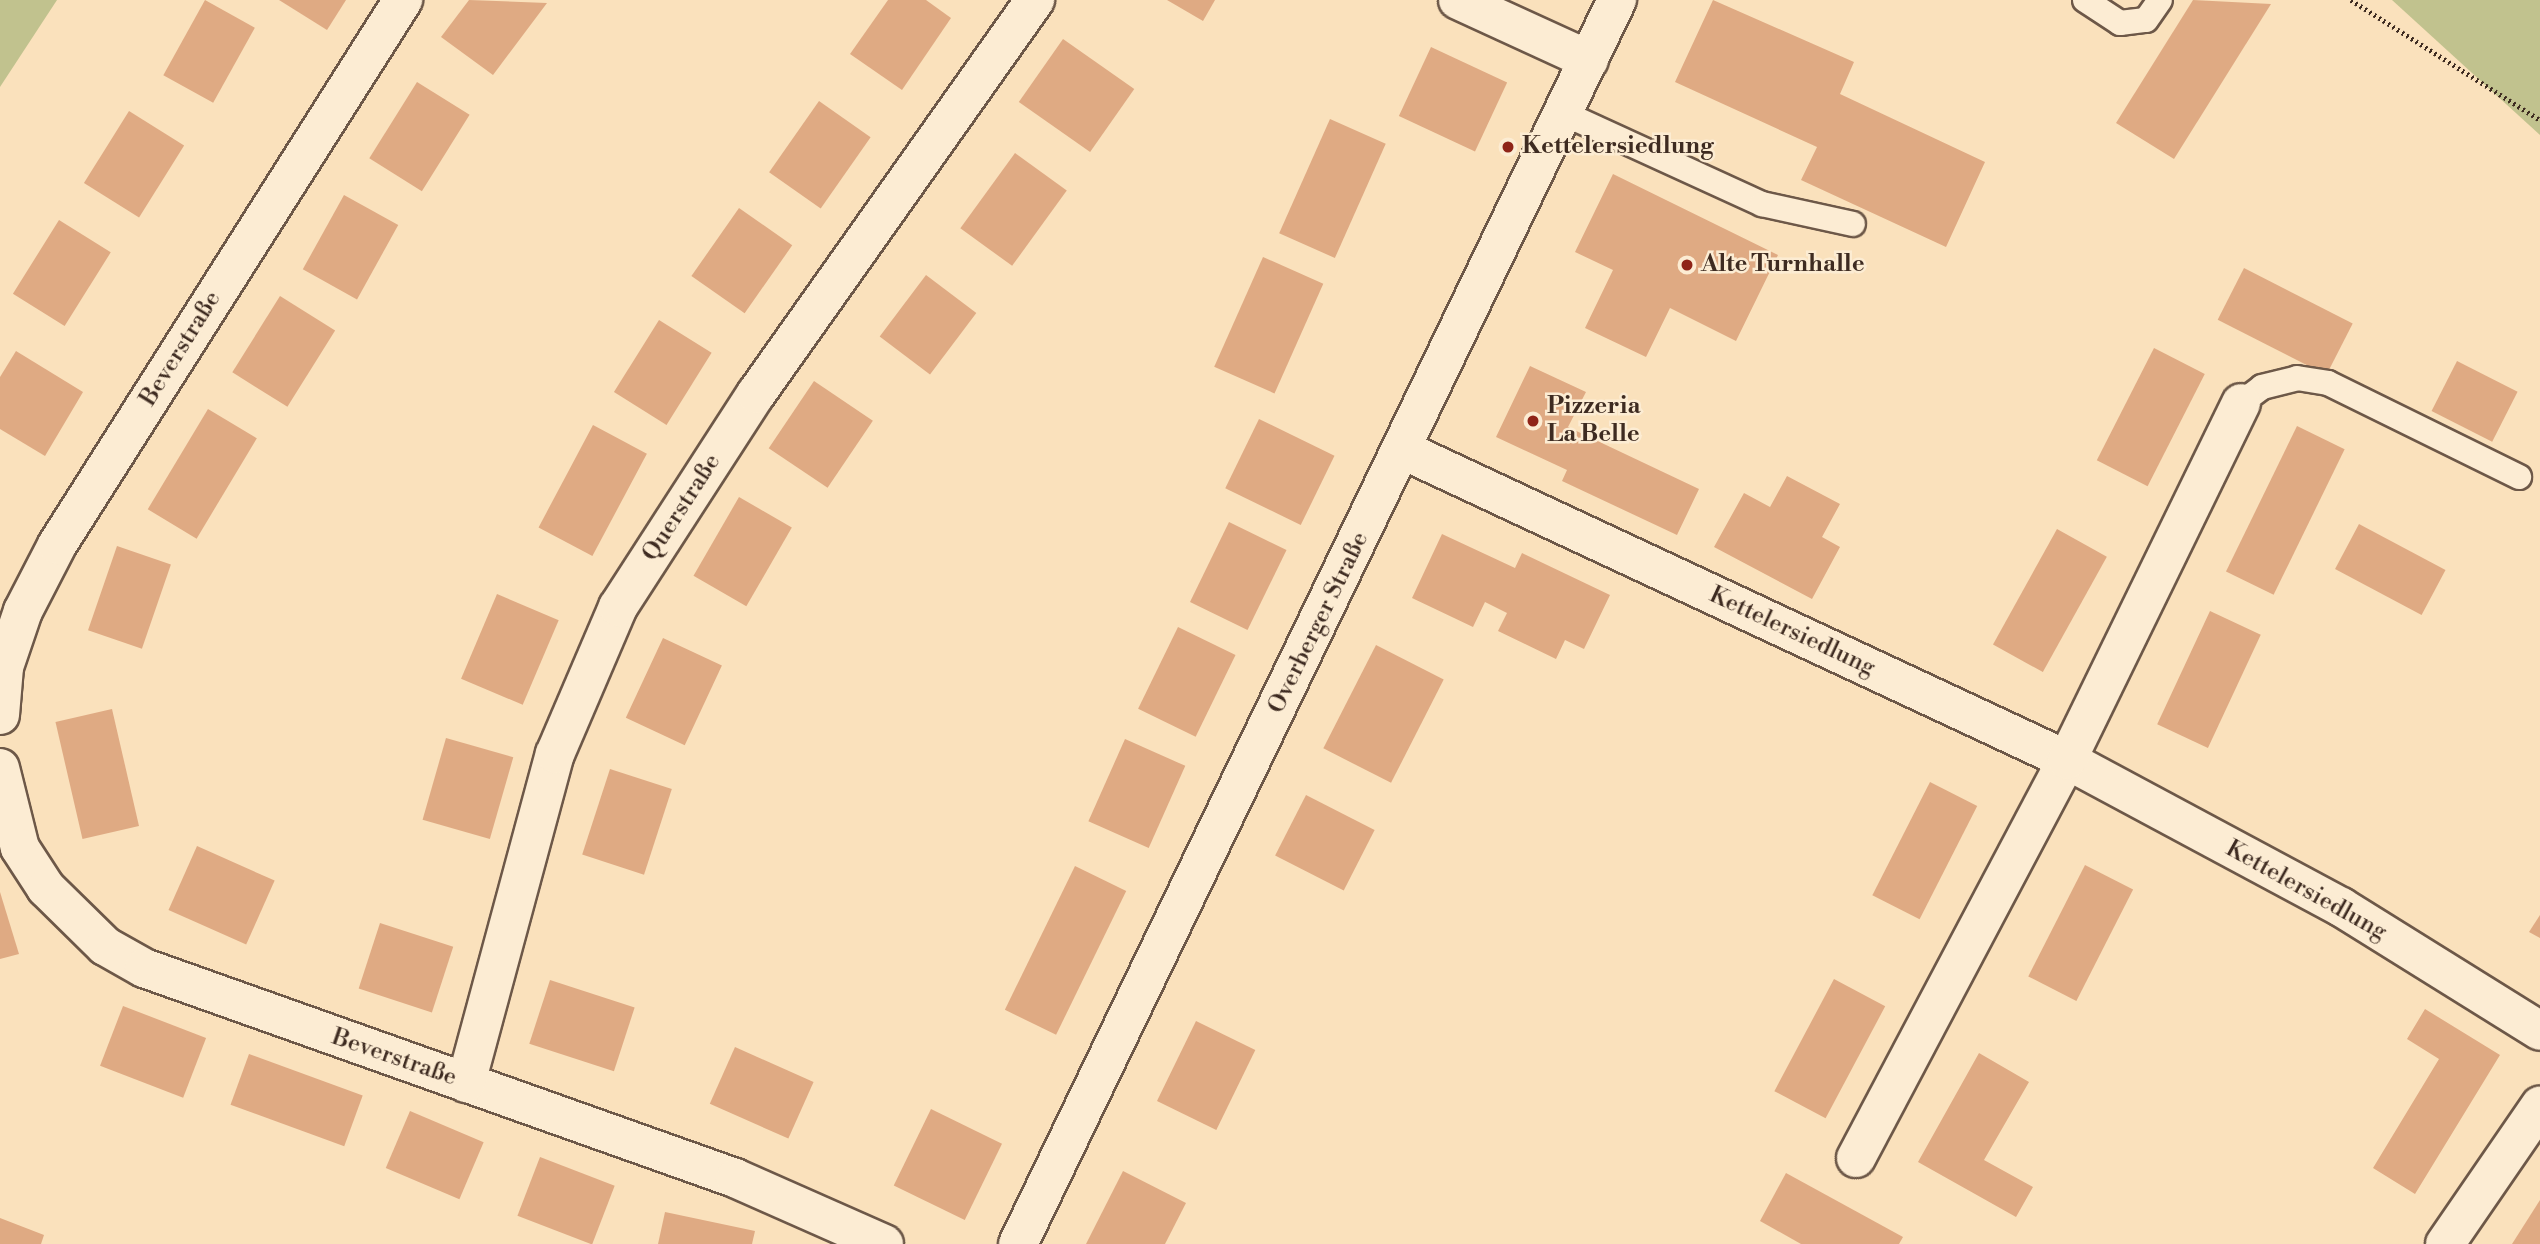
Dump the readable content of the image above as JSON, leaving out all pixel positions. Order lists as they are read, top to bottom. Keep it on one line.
{"streets":{"street":["Beverstraße","Querstraße","Overberger Straße","Kettelersiedlung"]},"crossings":[["Beverstraße","Querstraße"],["Overberger Straße","Kettelersiedlung"]],"places":["Kettelersiedlung","Alte Turnhalle","Pizzeria La Belle"]}
